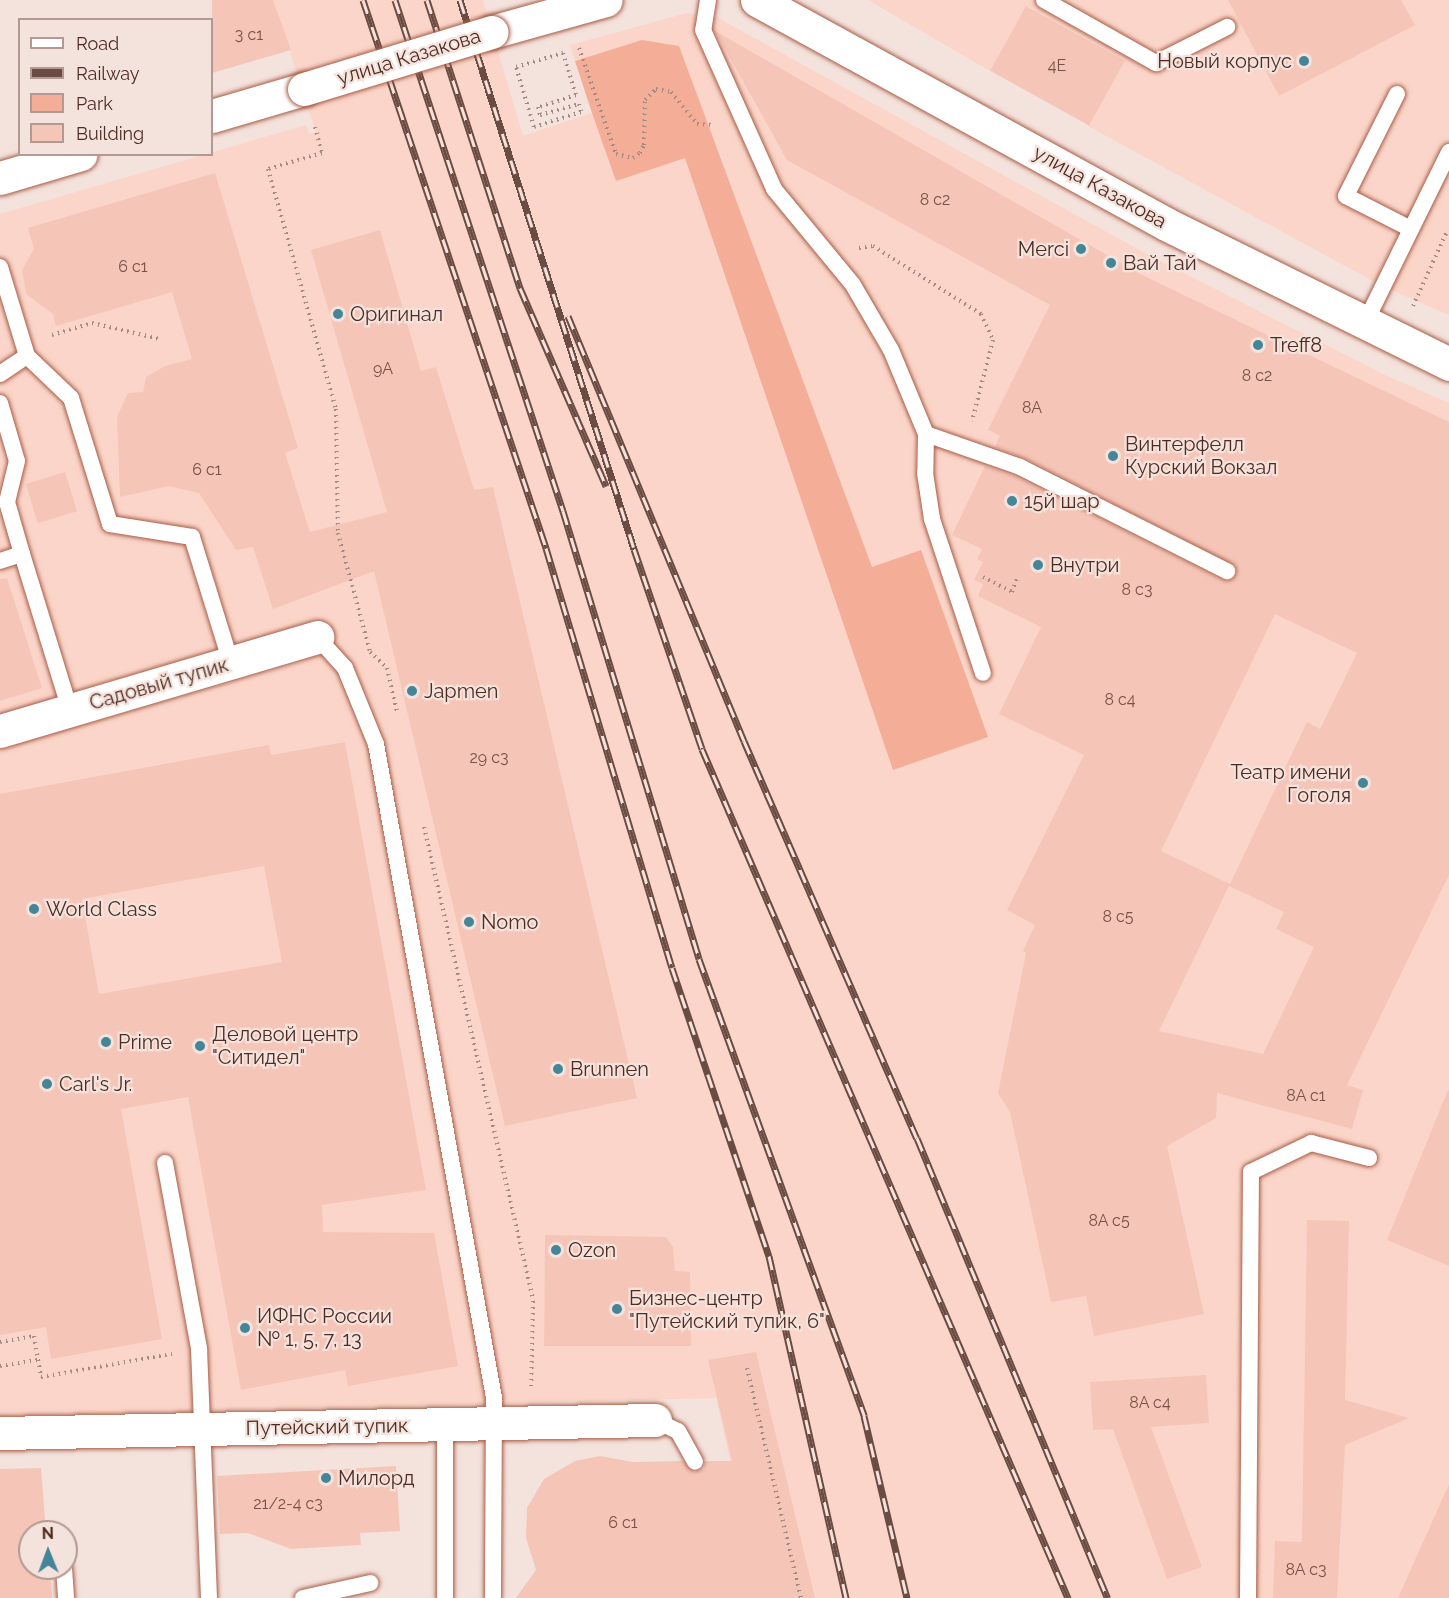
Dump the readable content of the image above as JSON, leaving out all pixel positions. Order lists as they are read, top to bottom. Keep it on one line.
{"streets":{"street":["улица Казакова","Садовый тупик","Путейский тупик"]},"places":["Новый корпус","Merci","Вай Тай","Оригинал","Treff8","Винтерфелл Курский Вокзал","15й шар","Внутри","Japmen","Театр имени Гоголя","World Class","Nomo","Prime","Деловой центр \"Ситидел\"","Brunnen","Carl's Jr.","Ozon","Бизнес-центр \"Путейский тупик, 6\"","ИФНС России № 1, 5, 7, 13","Милорд"],"house_numbers":["3 с1","4Е","8 с2","6 с1","9A","8 с2","8А","6 с1","8 с3","8 с4","29 с3","8 с5","8А с1","8А с5","8А с4","21/2-4 с3","6 с1","8А с3"],"legend":["Road","Railway","Park","Building"],"north":"top"}
